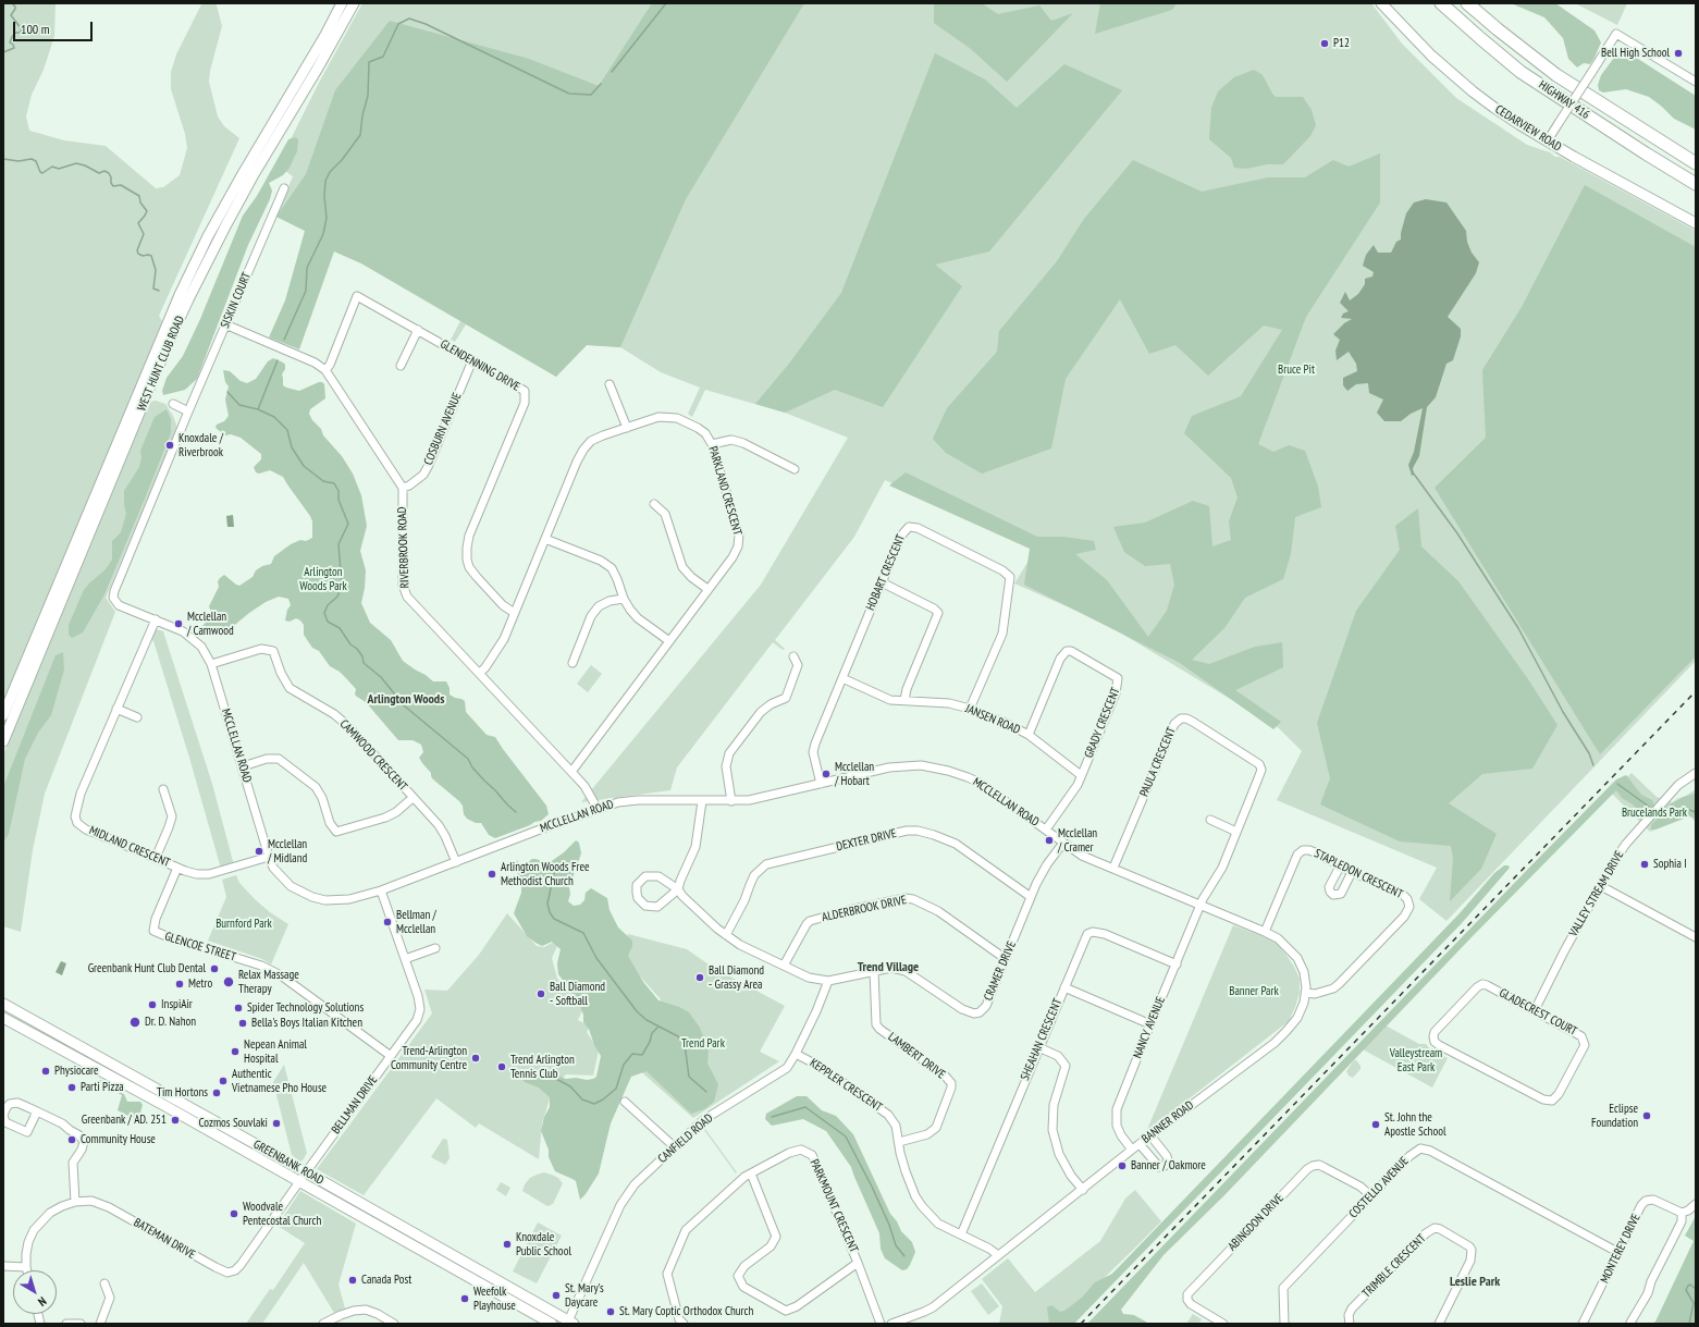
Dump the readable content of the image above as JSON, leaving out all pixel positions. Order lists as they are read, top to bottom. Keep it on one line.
{"streets":{"highway":["HIGHWAY 416"],"main road":["CEDARVIEW ROAD","WEST HUNT CLUB ROAD","GREENBANK ROAD"],"street":["SISKIN COURT","GLENDENNING DRIVE","COSBURN AVENUE","PARKLAND CRESCENT","RIVERBROOK ROAD","HOBART CRESCENT","JANSEN ROAD","GRADY CRESCENT","MCCLELLAN ROAD","CAMWOOD CRESCENT","PAULA CRESCENT","DEXTER DRIVE","MIDLAND CRESCENT","STAPLEDON CRESCENT","VALLEY STREAM DRIVE","ALDERBROOK DRIVE","GLENCOE STREET","CRAMER DRIVE","GLADECREST COURT","NANCY AVENUE","SHEAHAN CRESCENT","LAMBERT DRIVE","KEPPLER CRESCENT","BELLMAN DRIVE","BANNER ROAD","CANFIELD ROAD","COSTELLO AVENUE","PARKMOUNT CRESCENT","ABINGDON DRIVE","BATEMAN DRIVE","MONTEREY DRIVE","TRIMBLE CRESCENT"]},"crossings":[["SISKIN COURT","MCCLELLAN ROAD"],["GLENDENNING DRIVE","COSBURN AVENUE"],["GLENDENNING DRIVE","PARKLAND CRESCENT"],["COSBURN AVENUE","RIVERBROOK ROAD"],["PARKLAND CRESCENT","RIVERBROOK ROAD"],["RIVERBROOK ROAD","MCCLELLAN ROAD"],["HOBART CRESCENT","JANSEN ROAD"],["HOBART CRESCENT","MCCLELLAN ROAD"],["JANSEN ROAD","GRADY CRESCENT"],["GRADY CRESCENT","MCCLELLAN ROAD"],["MCCLELLAN ROAD","CAMWOOD CRESCENT"],["MCCLELLAN ROAD","PAULA CRESCENT"],["MCCLELLAN ROAD","MIDLAND CRESCENT"],["MCCLELLAN ROAD","CRAMER DRIVE"],["MCCLELLAN ROAD","NANCY AVENUE"],["MCCLELLAN ROAD","BELLMAN DRIVE"],["MCCLELLAN ROAD","BANNER ROAD"],["PAULA CRESCENT","NANCY AVENUE"],["PAULA CRESCENT","BANNER ROAD"],["DEXTER DRIVE","CRAMER DRIVE"],["MIDLAND CRESCENT","GLENCOE STREET"],["STAPLEDON CRESCENT","BANNER ROAD"],["VALLEY STREAM DRIVE","GLADECREST COURT"],["ALDERBROOK DRIVE","CRAMER DRIVE"],["GLENCOE STREET","BELLMAN DRIVE"],["CRAMER DRIVE","LAMBERT DRIVE"],["CRAMER DRIVE","CANFIELD ROAD"],["NANCY AVENUE","SHEAHAN CRESCENT"],["NANCY AVENUE","BANNER ROAD"],["SHEAHAN CRESCENT","KEPPLER CRESCENT"],["LAMBERT DRIVE","KEPPLER CRESCENT"],["KEPPLER CRESCENT","BANNER ROAD"],["KEPPLER CRESCENT","CANFIELD ROAD"],["BELLMAN DRIVE","GREENBANK ROAD"],["BELLMAN DRIVE","BATEMAN DRIVE"],["CANFIELD ROAD","GREENBANK ROAD"],["GREENBANK ROAD","BATEMAN DRIVE"],["COSTELLO AVENUE","ABINGDON DRIVE"],["COSTELLO AVENUE","MONTEREY DRIVE"]],"districts":["Arlington Woods","Trend Village","Leslie Park"],"parks":["Bruce Pit","Arlington Woods Park","Brucelands Park","Burnford Park","Banner Park","Trend Park","Valleystream East Park"],"places":["P12","Bell High School","Knoxdale / Riverbrook","Mcclellan / Camwood","Mcclellan / Hobart","Mcclellan / Cramer","Mcclellan / Midland","Sophia I","Arlington Woods Free Methodist Church","Bellman / Mcclellan","Greenbank Hunt Club Dental","Ball Diamond - Grassy Area","Relax Massage Therapy","Metro","Ball Diamond - Softball","InspiAir","Spider Technology Solutions","Dr. D. Nahon","Bella's Boys Italian Kitchen","Nepean Animal Hospital","Trend-Arlington Community Centre","Trend Arlington Tennis Club","Physiocare","Authentic Vietnamese Pho House","Parti Pizza","Tim Hortons","Eclipse Foundation","Greenbank / AD. 251","Cozmos Souvlaki","St. John the Apostle School","Community House","Banner / Oakmore","Woodvale Pentecostal Church","Knoxdale Public School","Canada Post","St. Mary's Daycare","Weefolk Playhouse","St. Mary Coptic Orthodox Church"],"scale_bar":"100 m","north":"bottom right"}
